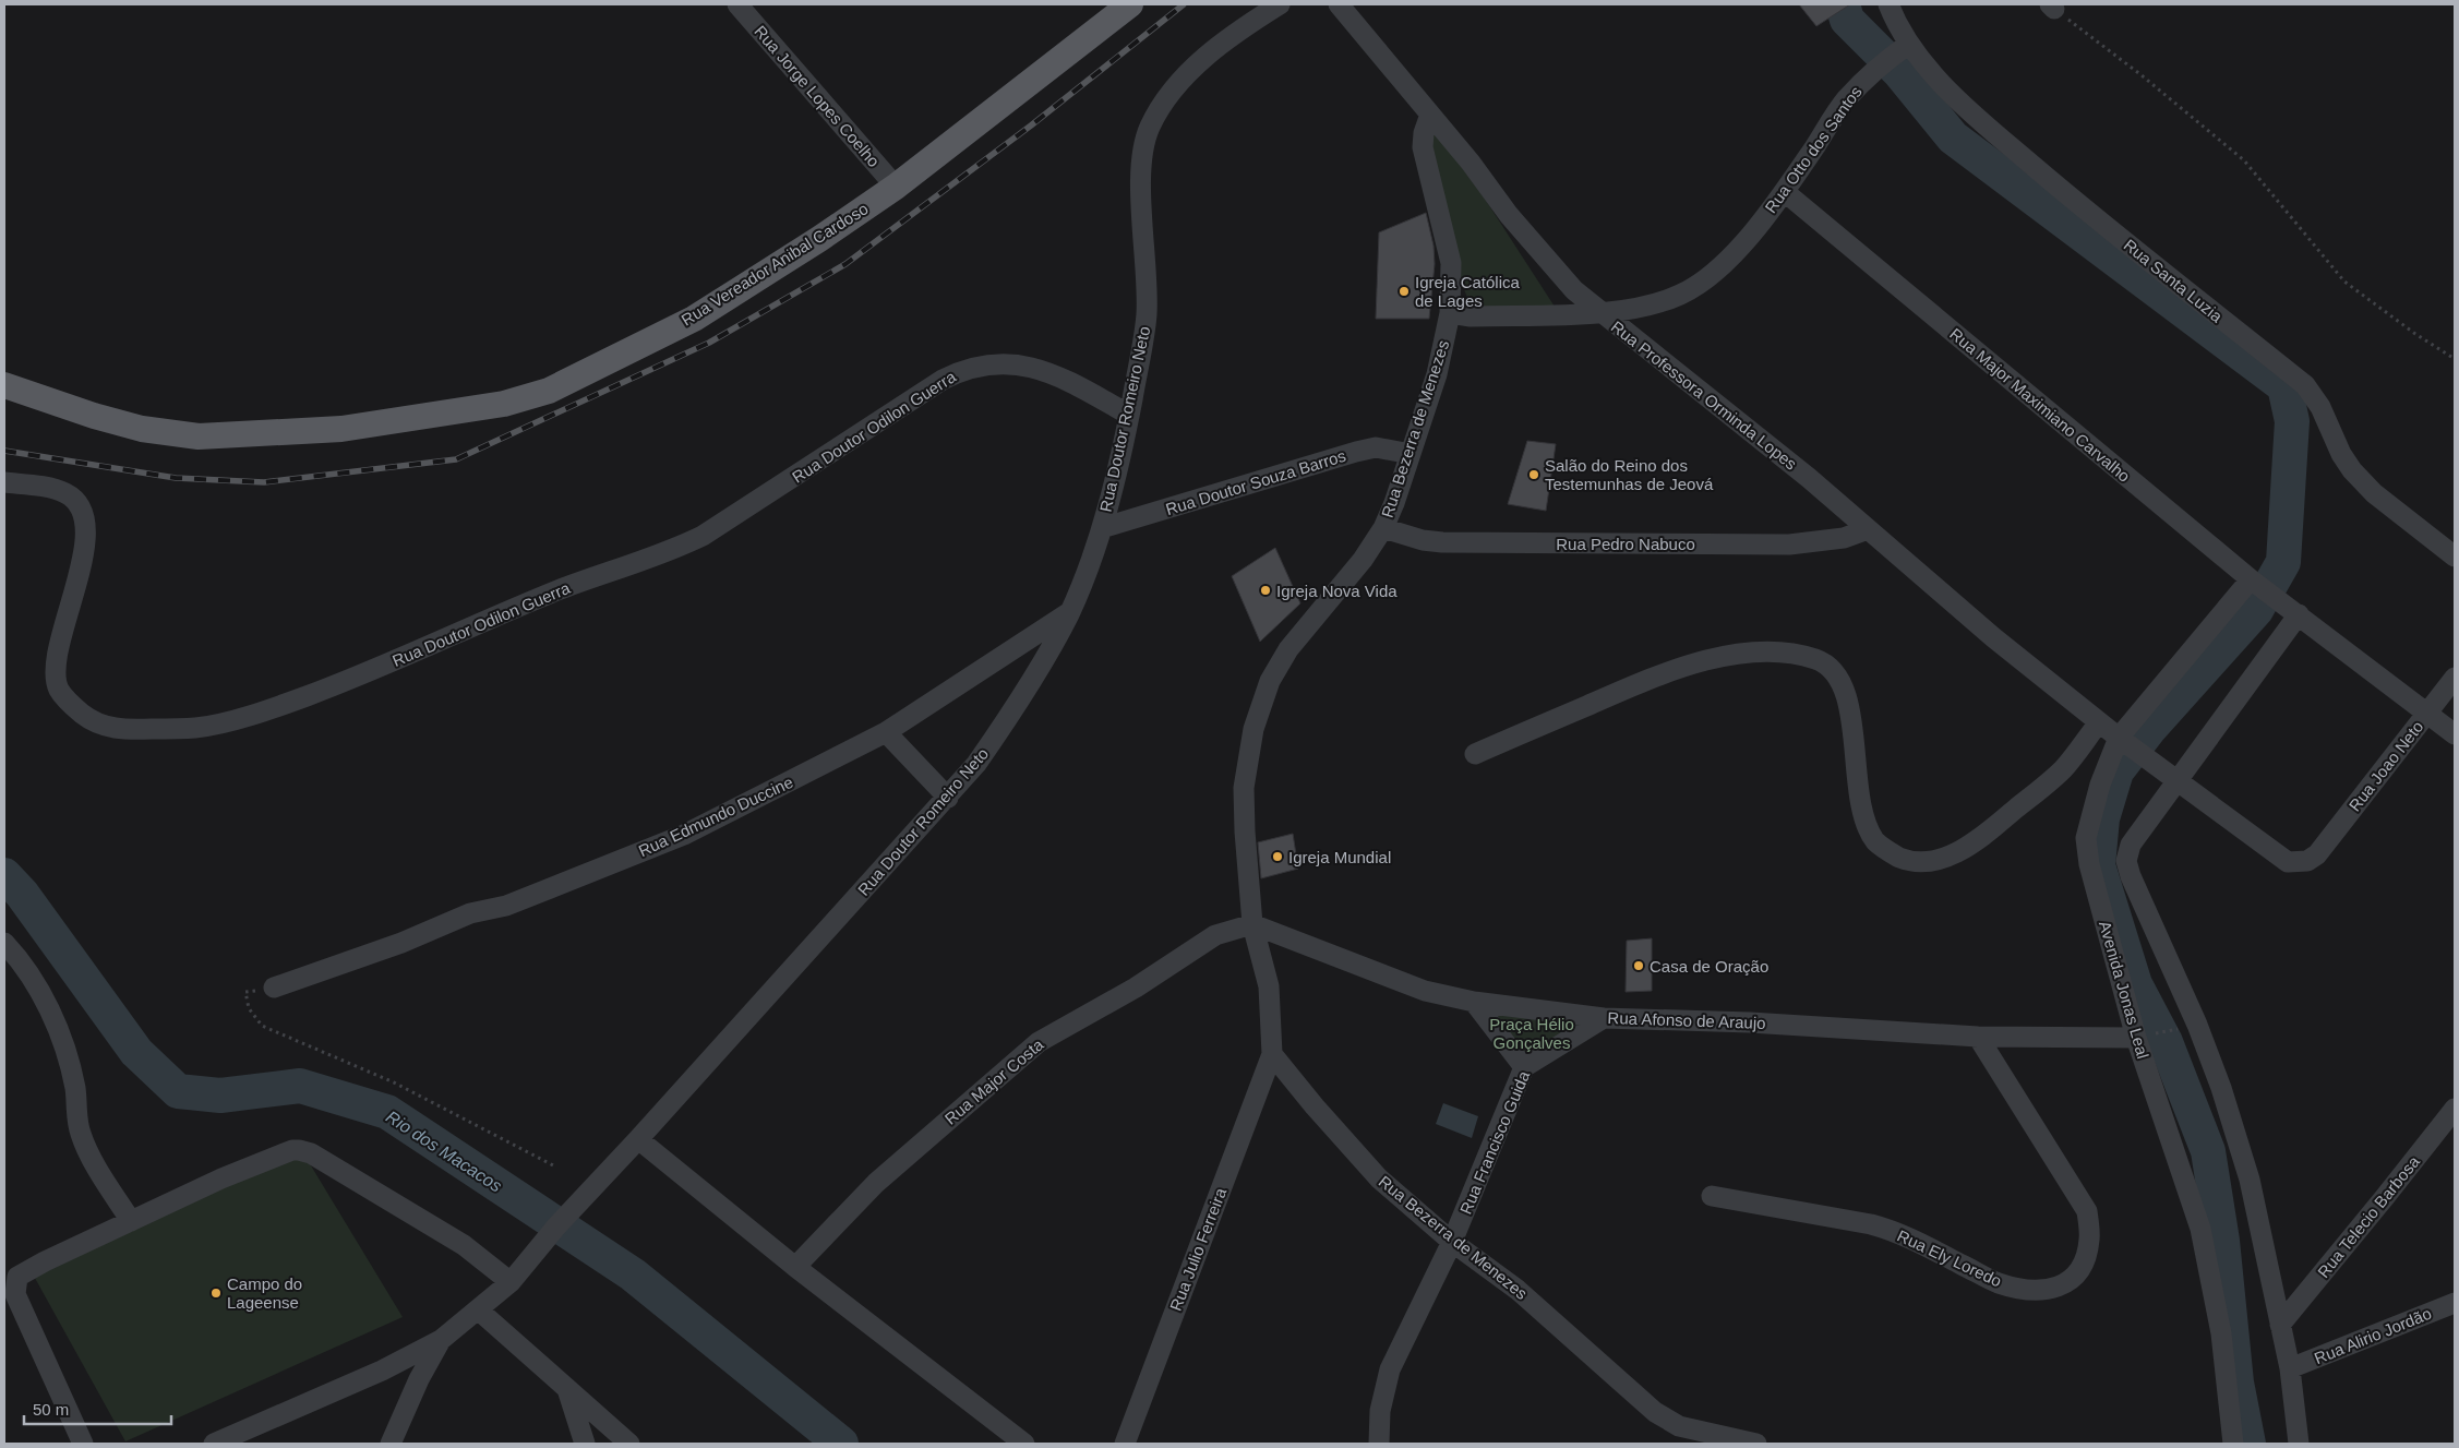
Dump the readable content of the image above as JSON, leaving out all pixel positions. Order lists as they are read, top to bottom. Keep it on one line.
{"streets":{"main road":["Rua Vereador Anibal Cardoso"],"street":["Rua Jorge Lopes Coelho","Rua Otto dos Santos","Rua Santa Luzia","Rua Professora Orminda Lopes","Rua Major Maximiano Carvalho","Rua Doutor Romeiro Neto","Rua Doutor Odilon Guerra","Rua Bezerra de Menezes","Rua Doutor Souza Barros","Rua Pedro Nabuco","Rua Joao Neto","Rua Edmundo Duccine","Avenida Jonas Leal","Rua Afonso de Araujo","Rua Major Costa","Rua Francisco Guida","Rua Telecio Barbosa","Rua Julio Ferreira","Rua Ely Loredo","Rua Alirio Jordão"]},"crossings":[["Rua Jorge Lopes Coelho","Rua Vereador Anibal Cardoso"],["Rua Otto dos Santos","Rua Santa Luzia"],["Rua Otto dos Santos","Rua Professora Orminda Lopes"],["Rua Otto dos Santos","Rua Major Maximiano Carvalho"],["Rua Otto dos Santos","Rua Bezerra de Menezes"],["Rua Professora Orminda Lopes","Rua Bezerra de Menezes"],["Rua Professora Orminda Lopes","Rua Pedro Nabuco"],["Rua Professora Orminda Lopes","Rua Joao Neto"],["Rua Professora Orminda Lopes","Avenida Jonas Leal"],["Rua Major Maximiano Carvalho","Rua Joao Neto"],["Rua Major Maximiano Carvalho","Avenida Jonas Leal"],["Rua Doutor Romeiro Neto","Rua Doutor Odilon Guerra"],["Rua Doutor Romeiro Neto","Rua Doutor Souza Barros"],["Rua Doutor Romeiro Neto","Rua Edmundo Duccine"],["Rua Bezerra de Menezes","Rua Doutor Souza Barros"],["Rua Bezerra de Menezes","Rua Pedro Nabuco"],["Rua Bezerra de Menezes","Rua Afonso de Araujo"],["Rua Bezerra de Menezes","Rua Major Costa"],["Rua Bezerra de Menezes","Rua Francisco Guida"],["Rua Bezerra de Menezes","Rua Julio Ferreira"],["Avenida Jonas Leal","Rua Afonso de Araujo"],["Rua Afonso de Araujo","Rua Major Costa"],["Rua Afonso de Araujo","Rua Francisco Guida"],["Rua Afonso de Araujo","Rua Ely Loredo"]],"water":["Rio dos Macacos"],"parks":["Praça Hélio Gonçalves"],"places":["Igreja Católica de Lages","Salão do Reino dos Testemunhas de Jeová","Igreja Nova Vida","Igreja Mundial","Casa de Oração","Campo do Lageense"],"scale_bar":"50 m"}
